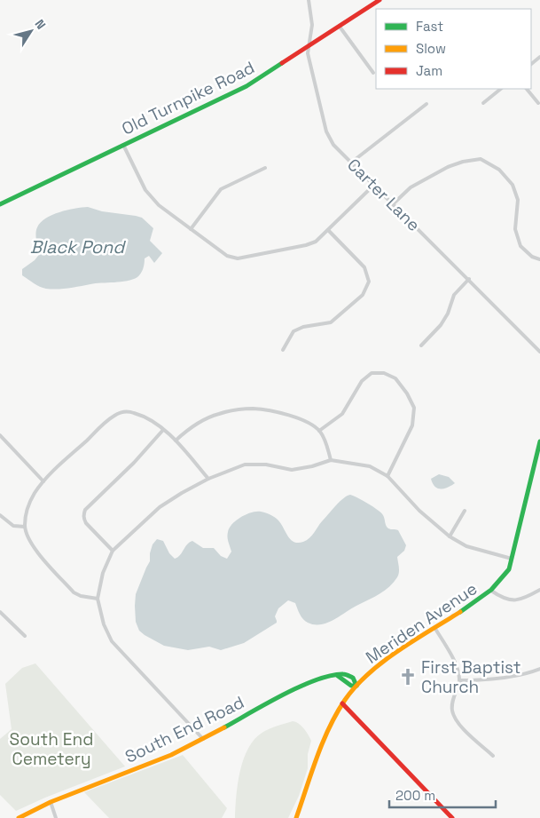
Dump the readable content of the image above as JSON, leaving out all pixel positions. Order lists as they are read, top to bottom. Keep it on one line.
{"streets":{"main road":["Old Turnpike Road","Meriden Avenue","South End Road"],"street":["Carter Lane"]},"crossings":[["Old Turnpike Road","Carter Lane"],["Meriden Avenue","South End Road"]],"water":["Black Pond"],"parks":["South End Cemetery"],"places":{"church":["First Baptist Church"]},"legend":["Fast","Slow","Jam"],"scale_bar":"200 m","north":"top right"}
